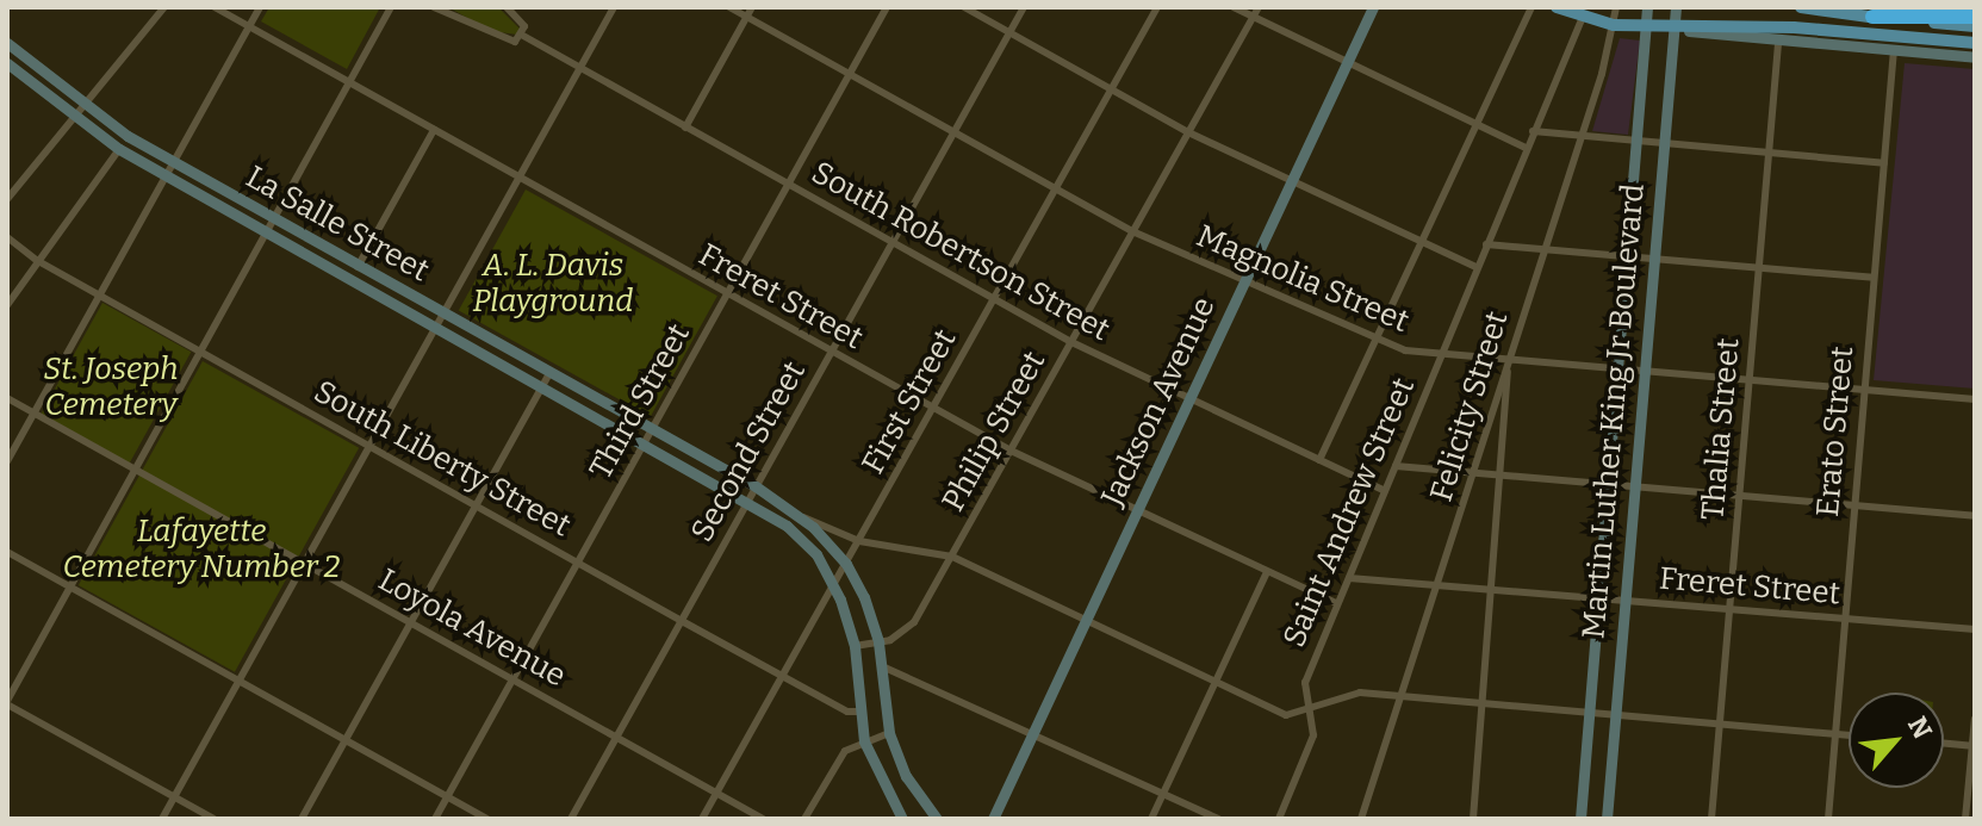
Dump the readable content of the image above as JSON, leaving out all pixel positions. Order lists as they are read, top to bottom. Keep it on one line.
{"streets":{"street":["La Salle Street","South Robertson Street","Magnolia Street","Freret Street","Third Street","First Street","Jackson Avenue","Felicity Street","Martin Luther King Jr Boulevard","Thalia Street","Philip Street","Erato Street","Second Street","South Liberty Street","Saint Andrew Street","Loyola Avenue"]},"crossings":[["La Salle Street","Third Street"],["La Salle Street","First Street"],["La Salle Street","Philip Street"],["La Salle Street","Second Street"],["La Salle Street","South Liberty Street"],["South Robertson Street","Third Street"],["South Robertson Street","First Street"],["South Robertson Street","Jackson Avenue"],["South Robertson Street","Philip Street"],["South Robertson Street","Second Street"],["South Robertson Street","Saint Andrew Street"],["Magnolia Street","Third Street"],["Magnolia Street","First Street"],["Magnolia Street","Jackson Avenue"],["Magnolia Street","Felicity Street"],["Magnolia Street","Martin Luther King Jr Boulevard"],["Magnolia Street","Thalia Street"],["Magnolia Street","Philip Street"],["Magnolia Street","Erato Street"],["Magnolia Street","Second Street"],["Magnolia Street","Saint Andrew Street"],["Freret Street","Third Street"],["Freret Street","First Street"],["Freret Street","Jackson Avenue"],["Freret Street","Felicity Street"],["Freret Street","Martin Luther King Jr Boulevard"],["Freret Street","Thalia Street"],["Freret Street","Philip Street"],["Freret Street","Erato Street"],["Freret Street","Second Street"],["Freret Street","Saint Andrew Street"],["Third Street","South Liberty Street"],["Third Street","Loyola Avenue"],["First Street","South Liberty Street"],["First Street","Loyola Avenue"],["Second Street","South Liberty Street"],["Second Street","Loyola Avenue"]],"parks":["A. L. Davis Playground","St. Joseph Cemetery","Lafayette Cemetery Number 2"],"north":"top right"}
